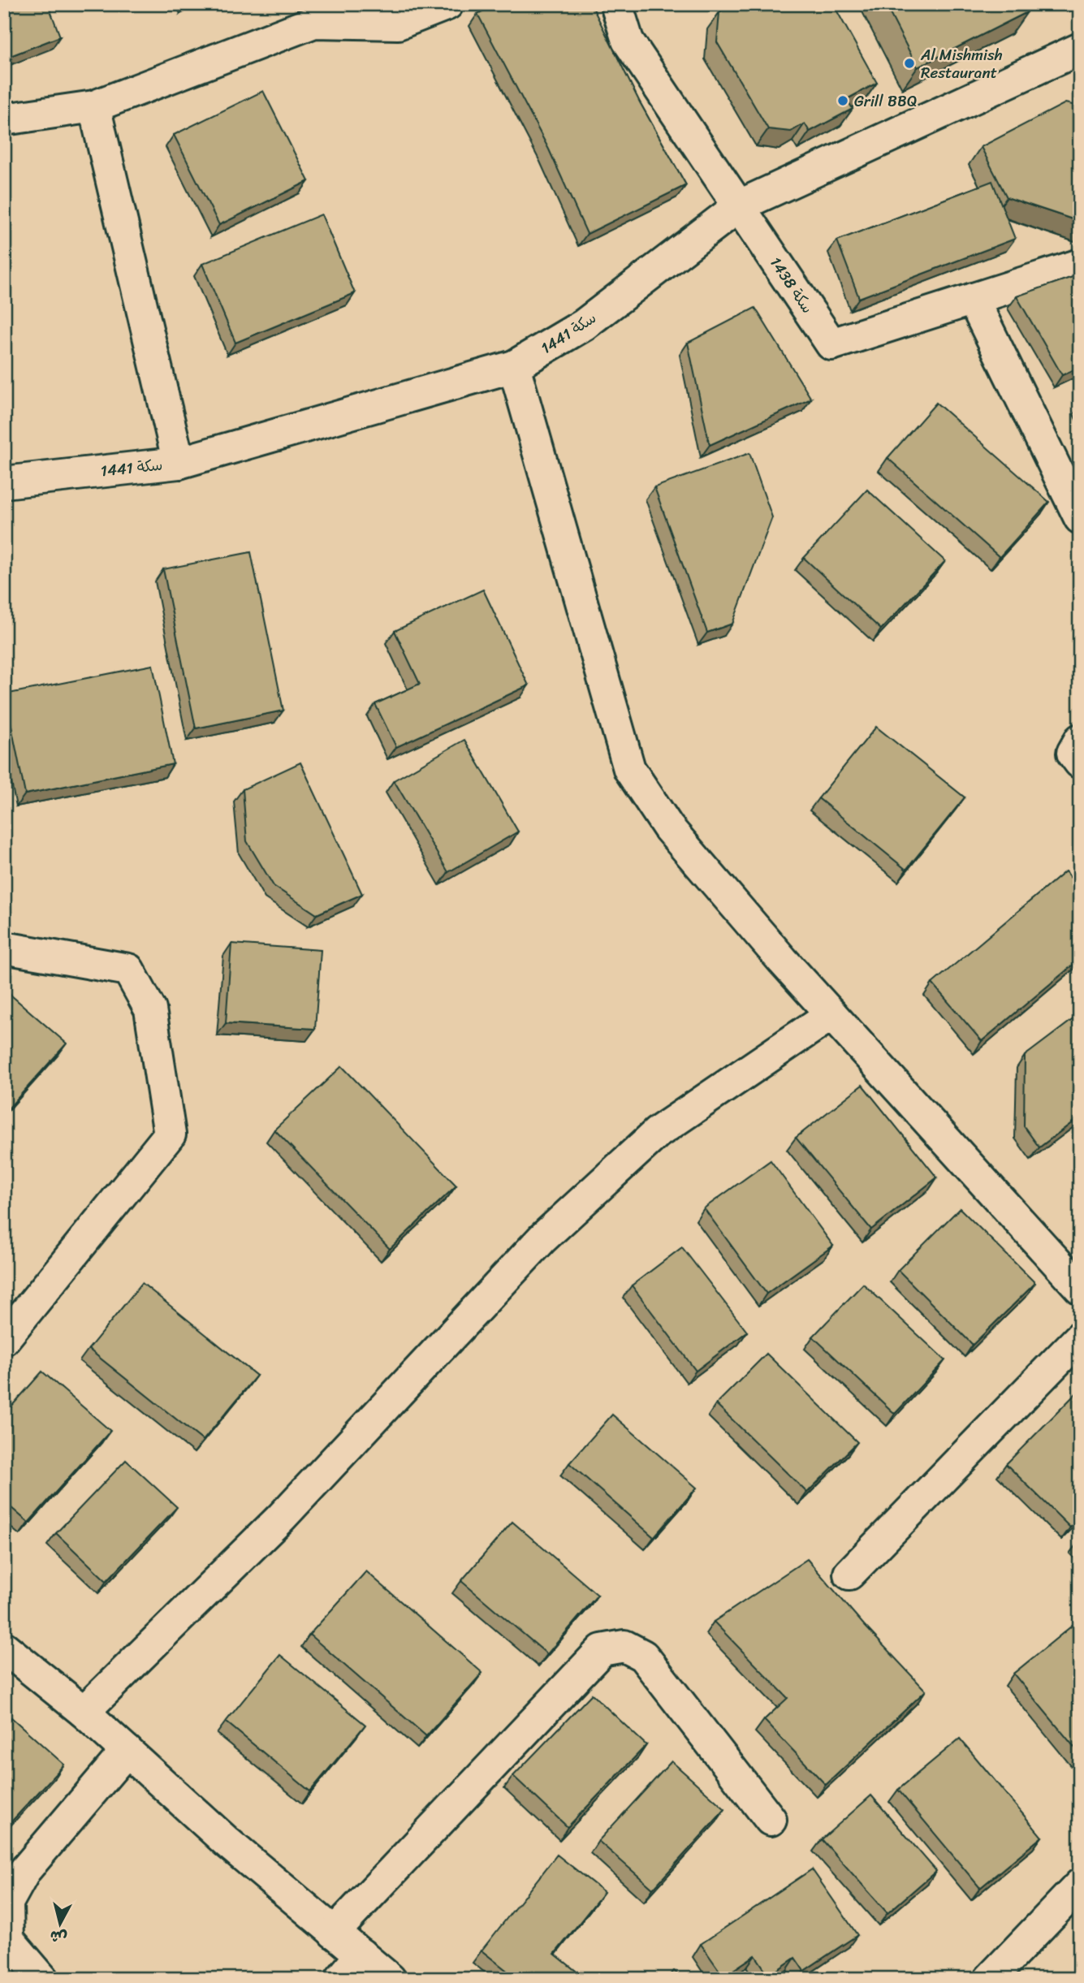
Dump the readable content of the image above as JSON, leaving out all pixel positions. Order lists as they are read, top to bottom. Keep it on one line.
{"streets":{"street":["سكة 1438","سكة 1441"]},"crossings":[["سكة 1438","سكة 1441"]],"places":["Al Mishmish Restaurant","Grill BBQ"],"north":"bottom"}
